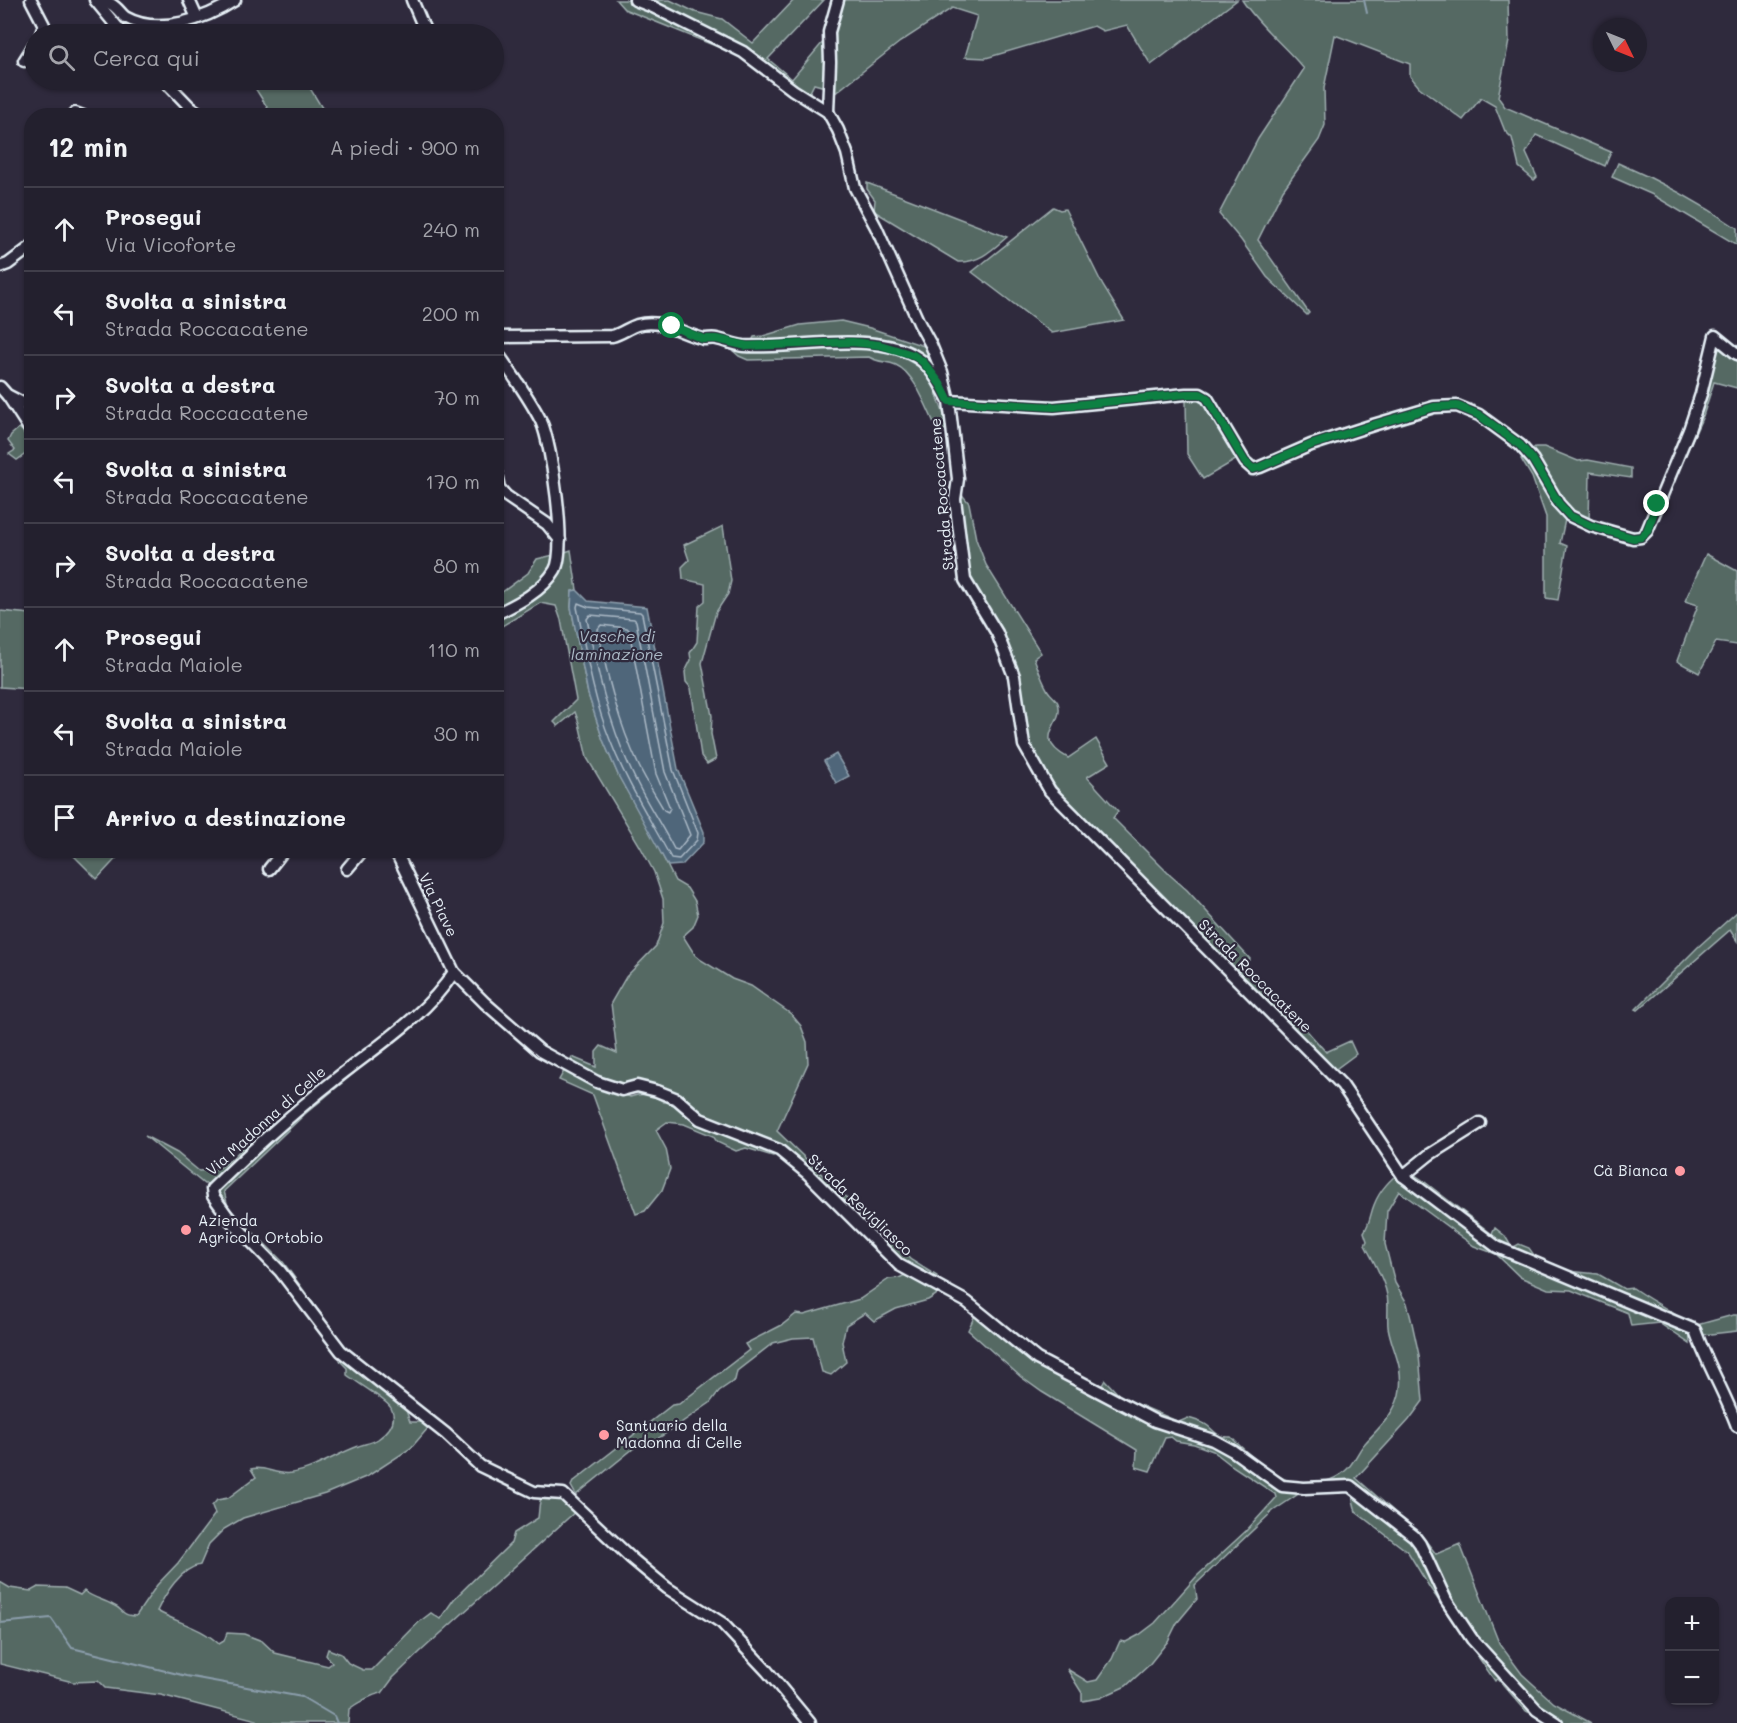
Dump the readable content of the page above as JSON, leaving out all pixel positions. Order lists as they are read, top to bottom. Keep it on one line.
{"streets":{"street":["Strada Roccacatene","Via Piave","Via Madonna di Celle","Strada Revigliasco"]},"crossings":[["Via Piave","Via Madonna di Celle"],["Via Piave","Strada Revigliasco"],["Via Madonna di Celle","Strada Revigliasco"]],"water":["Vasche di laminazione"],"places":["Cà Bianca","Azienda Agricola Ortobio","Santuario della Madonna di Celle"],"north":"bottom right","page":{"search":"Cerca qui","heading":["12 min","A piedi · 900 m"],"list":[["Prosegui","Via Vicoforte","240 m"],["Svolta a sinistra","Strada Roccacatene","200 m"],["Svolta a destra","Strada Roccacatene","70 m"],["Svolta a sinistra","Strada Roccacatene","170 m"],["Svolta a destra","Strada Roccacatene","80 m"],["Prosegui","Strada Maiole","110 m"],["Svolta a sinistra","Strada Maiole","30 m"],"Arrivo a destinazione"],"map_buttons":["+","−"]}}
